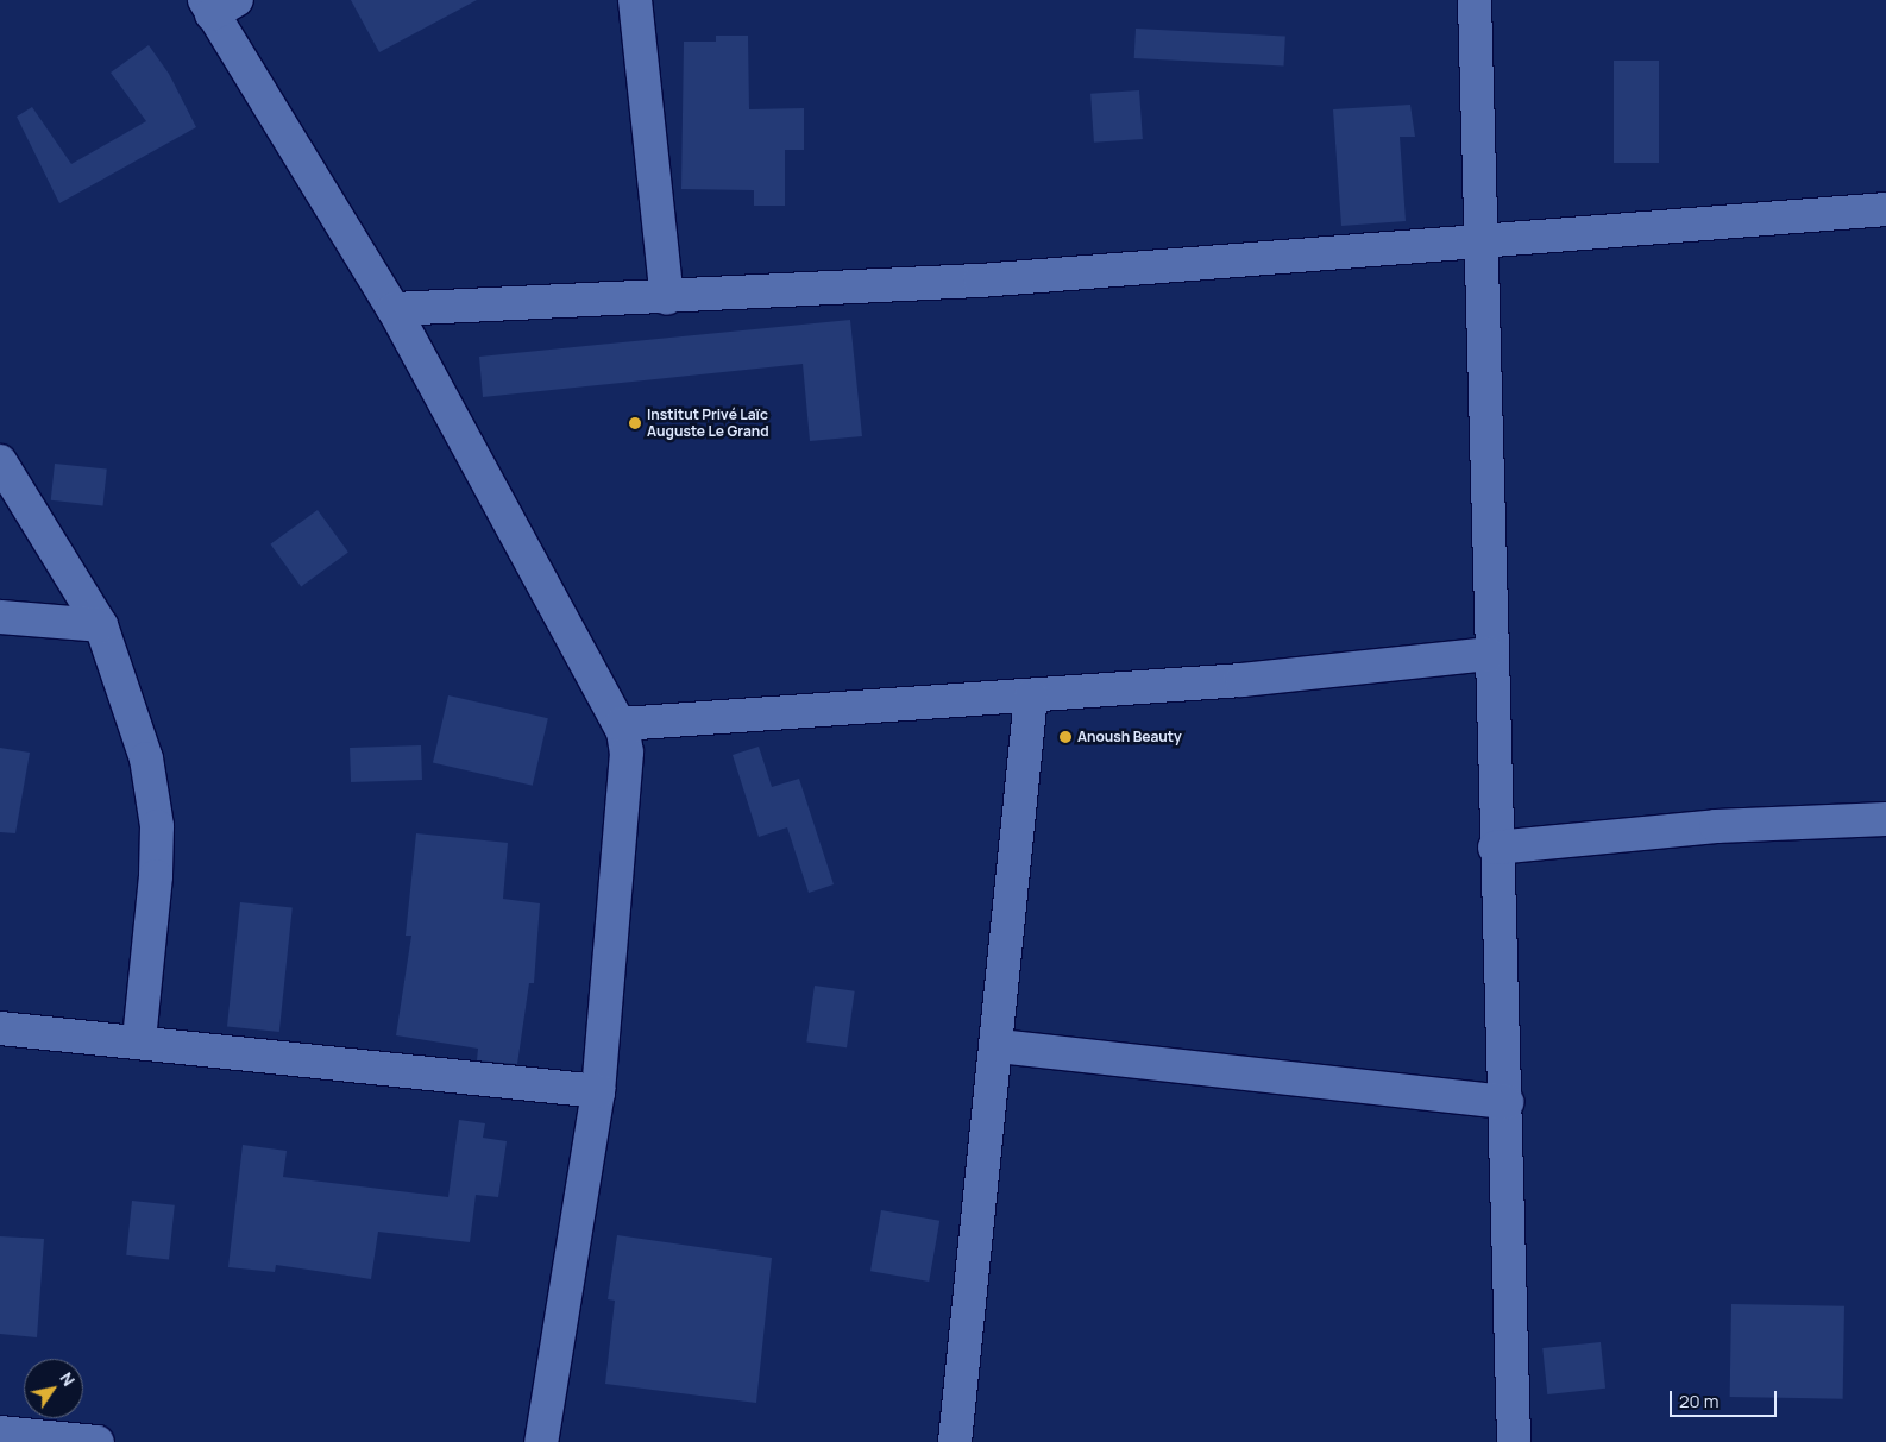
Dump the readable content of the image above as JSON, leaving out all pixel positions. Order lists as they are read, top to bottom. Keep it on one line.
{"places":["Institut Privé Laïc Auguste Le Grand","Anoush Beauty"],"scale_bar":"20 m","north":"top right"}
